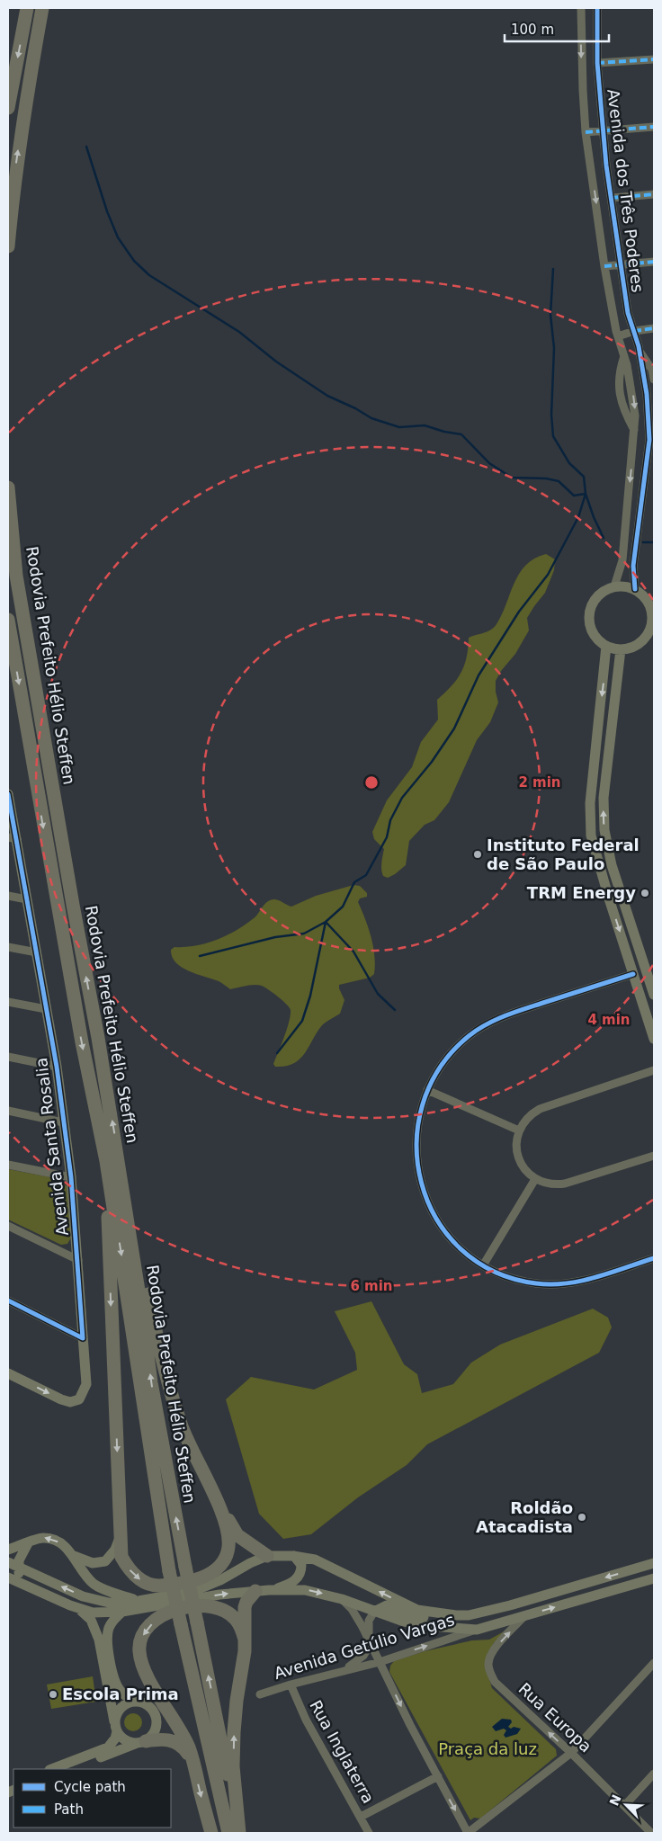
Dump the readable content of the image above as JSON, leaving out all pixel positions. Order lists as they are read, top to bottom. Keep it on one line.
{"streets":{"highway":["Rodovia Prefeito Hélio Steffen"],"main road":["Avenida Santa Rosalia","Avenida Getúlio Vargas"],"street":["Avenida dos Três Poderes","Rua Europa","Rua Inglaterra"]},"crossings":[["Avenida Getúlio Vargas","Rua Europa"],["Avenida Getúlio Vargas","Rua Inglaterra"]],"parks":["Praça da luz"],"places":["Instituto Federal de São Paulo","TRM Energy","Roldão Atacadista","Escola Prima"],"legend":["Cycle path","Path"],"scale_bar":"100 m","north":"top left","rings":["2 min","4 min","6 min"]}
